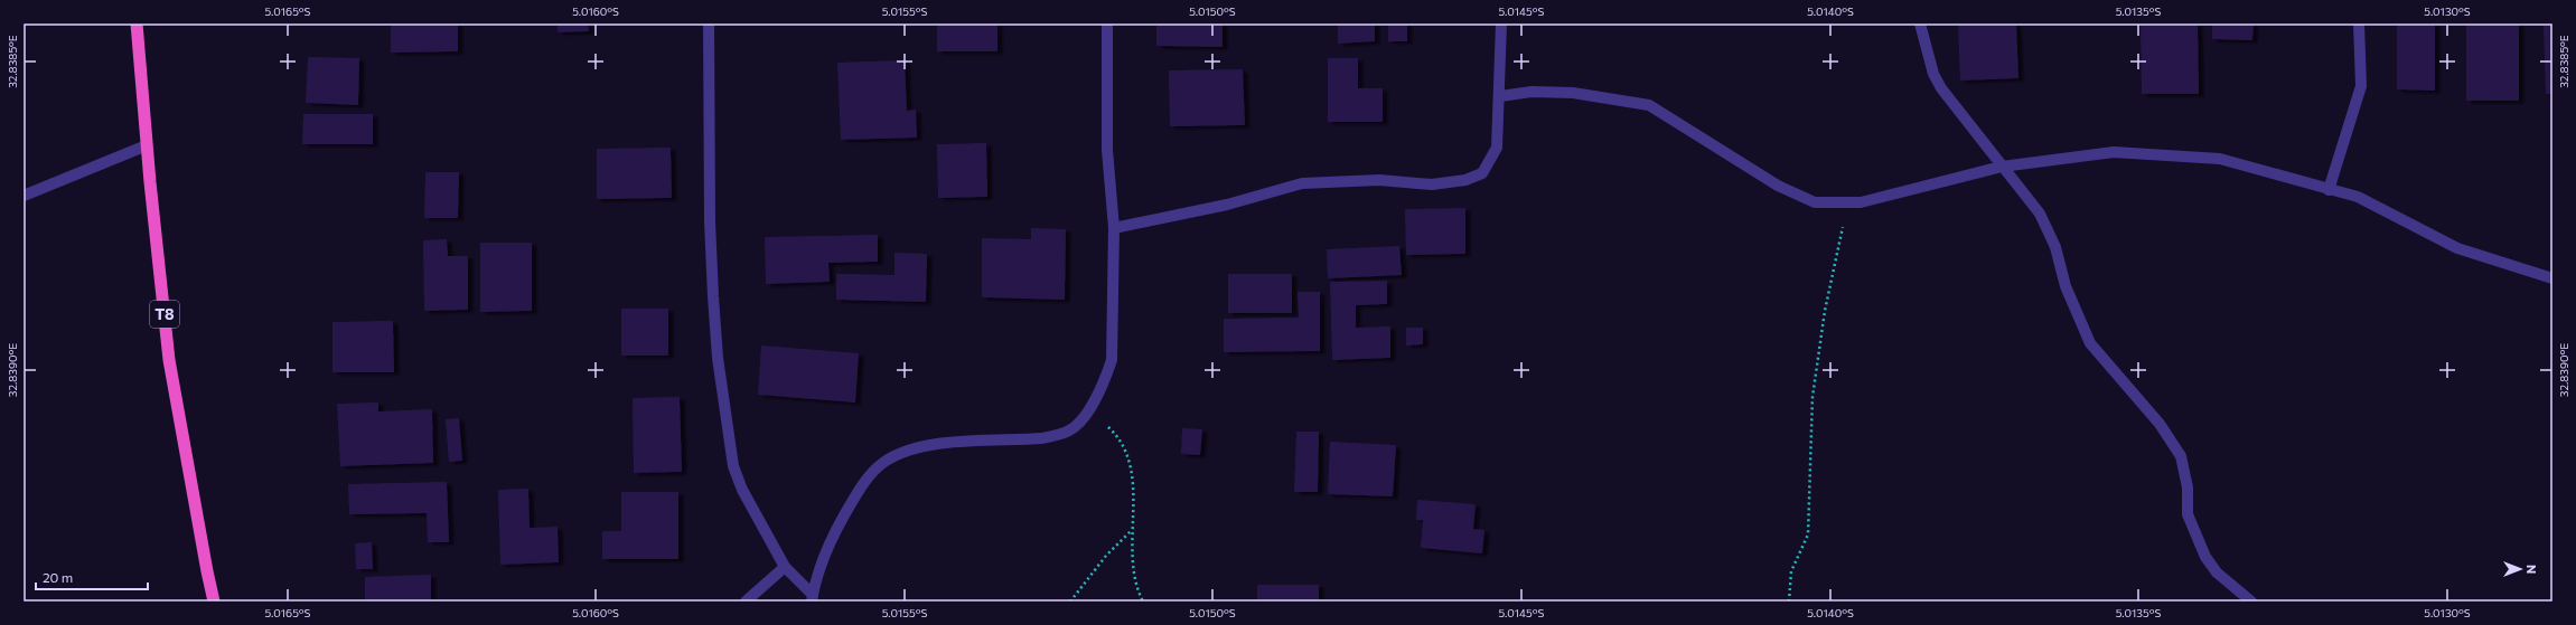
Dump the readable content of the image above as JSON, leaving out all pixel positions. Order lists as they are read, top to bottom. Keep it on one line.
{"streets":{"highway":["T8"]},"scale_bar":"20 m","north":"right","coordinates":["5.0165°S","5.0160°S","5.0155°S","5.0150°S","5.0145°S","5.0140°S","5.0135°S","5.0130°S","32.8385°E","32.8390°E"]}
